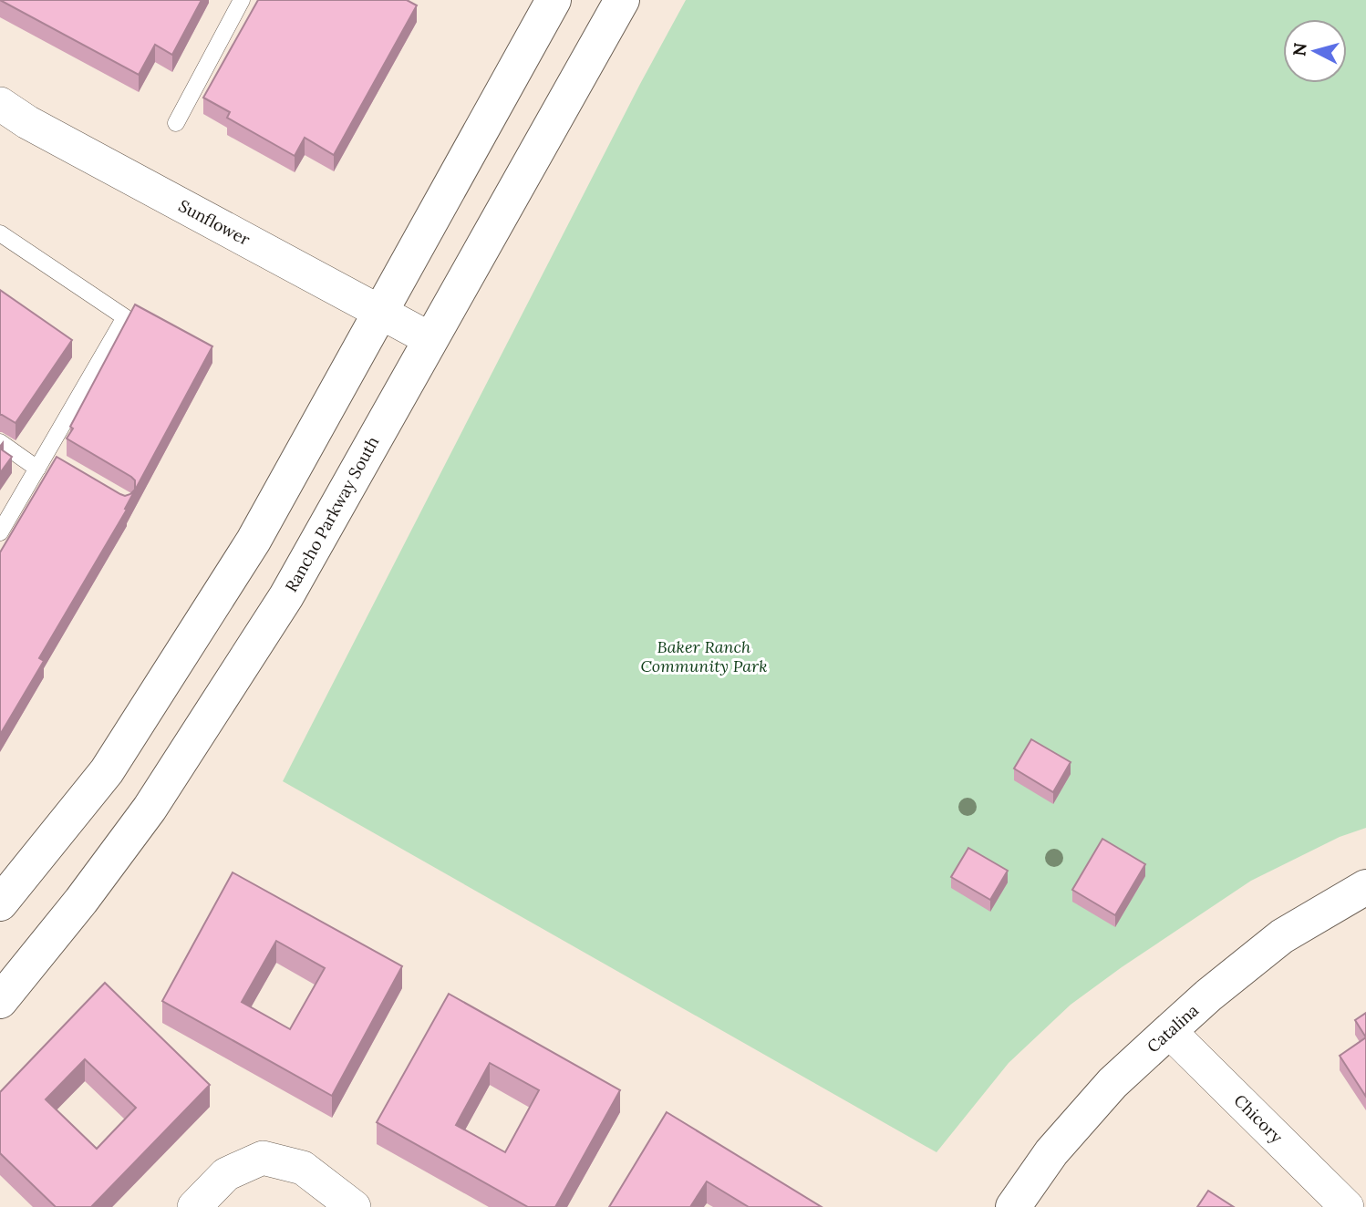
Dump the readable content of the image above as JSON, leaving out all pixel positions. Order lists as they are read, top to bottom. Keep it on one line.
{"streets":{"street":["Sunflower","Rancho Parkway South","Catalina","Chicory"]},"crossings":[["Sunflower","Rancho Parkway South"],["Catalina","Chicory"]],"parks":["Baker Ranch Community Park"],"north":"left"}
